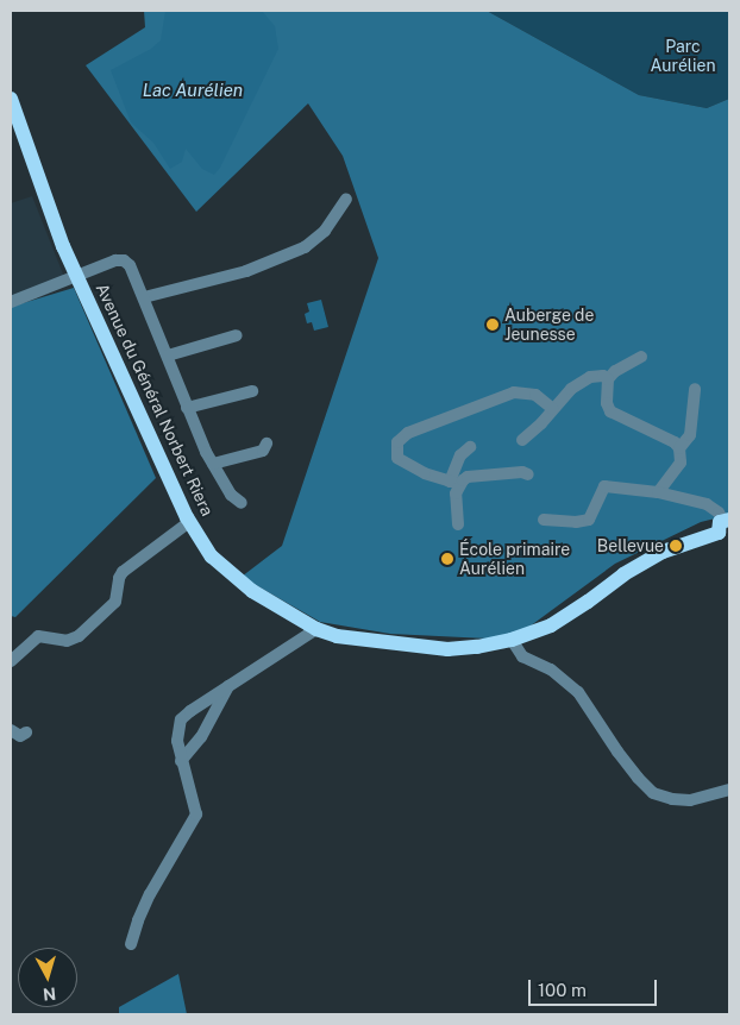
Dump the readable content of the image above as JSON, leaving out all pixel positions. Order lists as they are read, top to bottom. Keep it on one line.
{"streets":{"main road":["Avenue du Général Norbert Riera"]},"water":["Lac Aurélien"],"parks":["Parc Aurélien"],"places":["Auberge de Jeunesse","Bellevue","École primaire Aurélien"],"scale_bar":"100 m","north":"bottom"}
